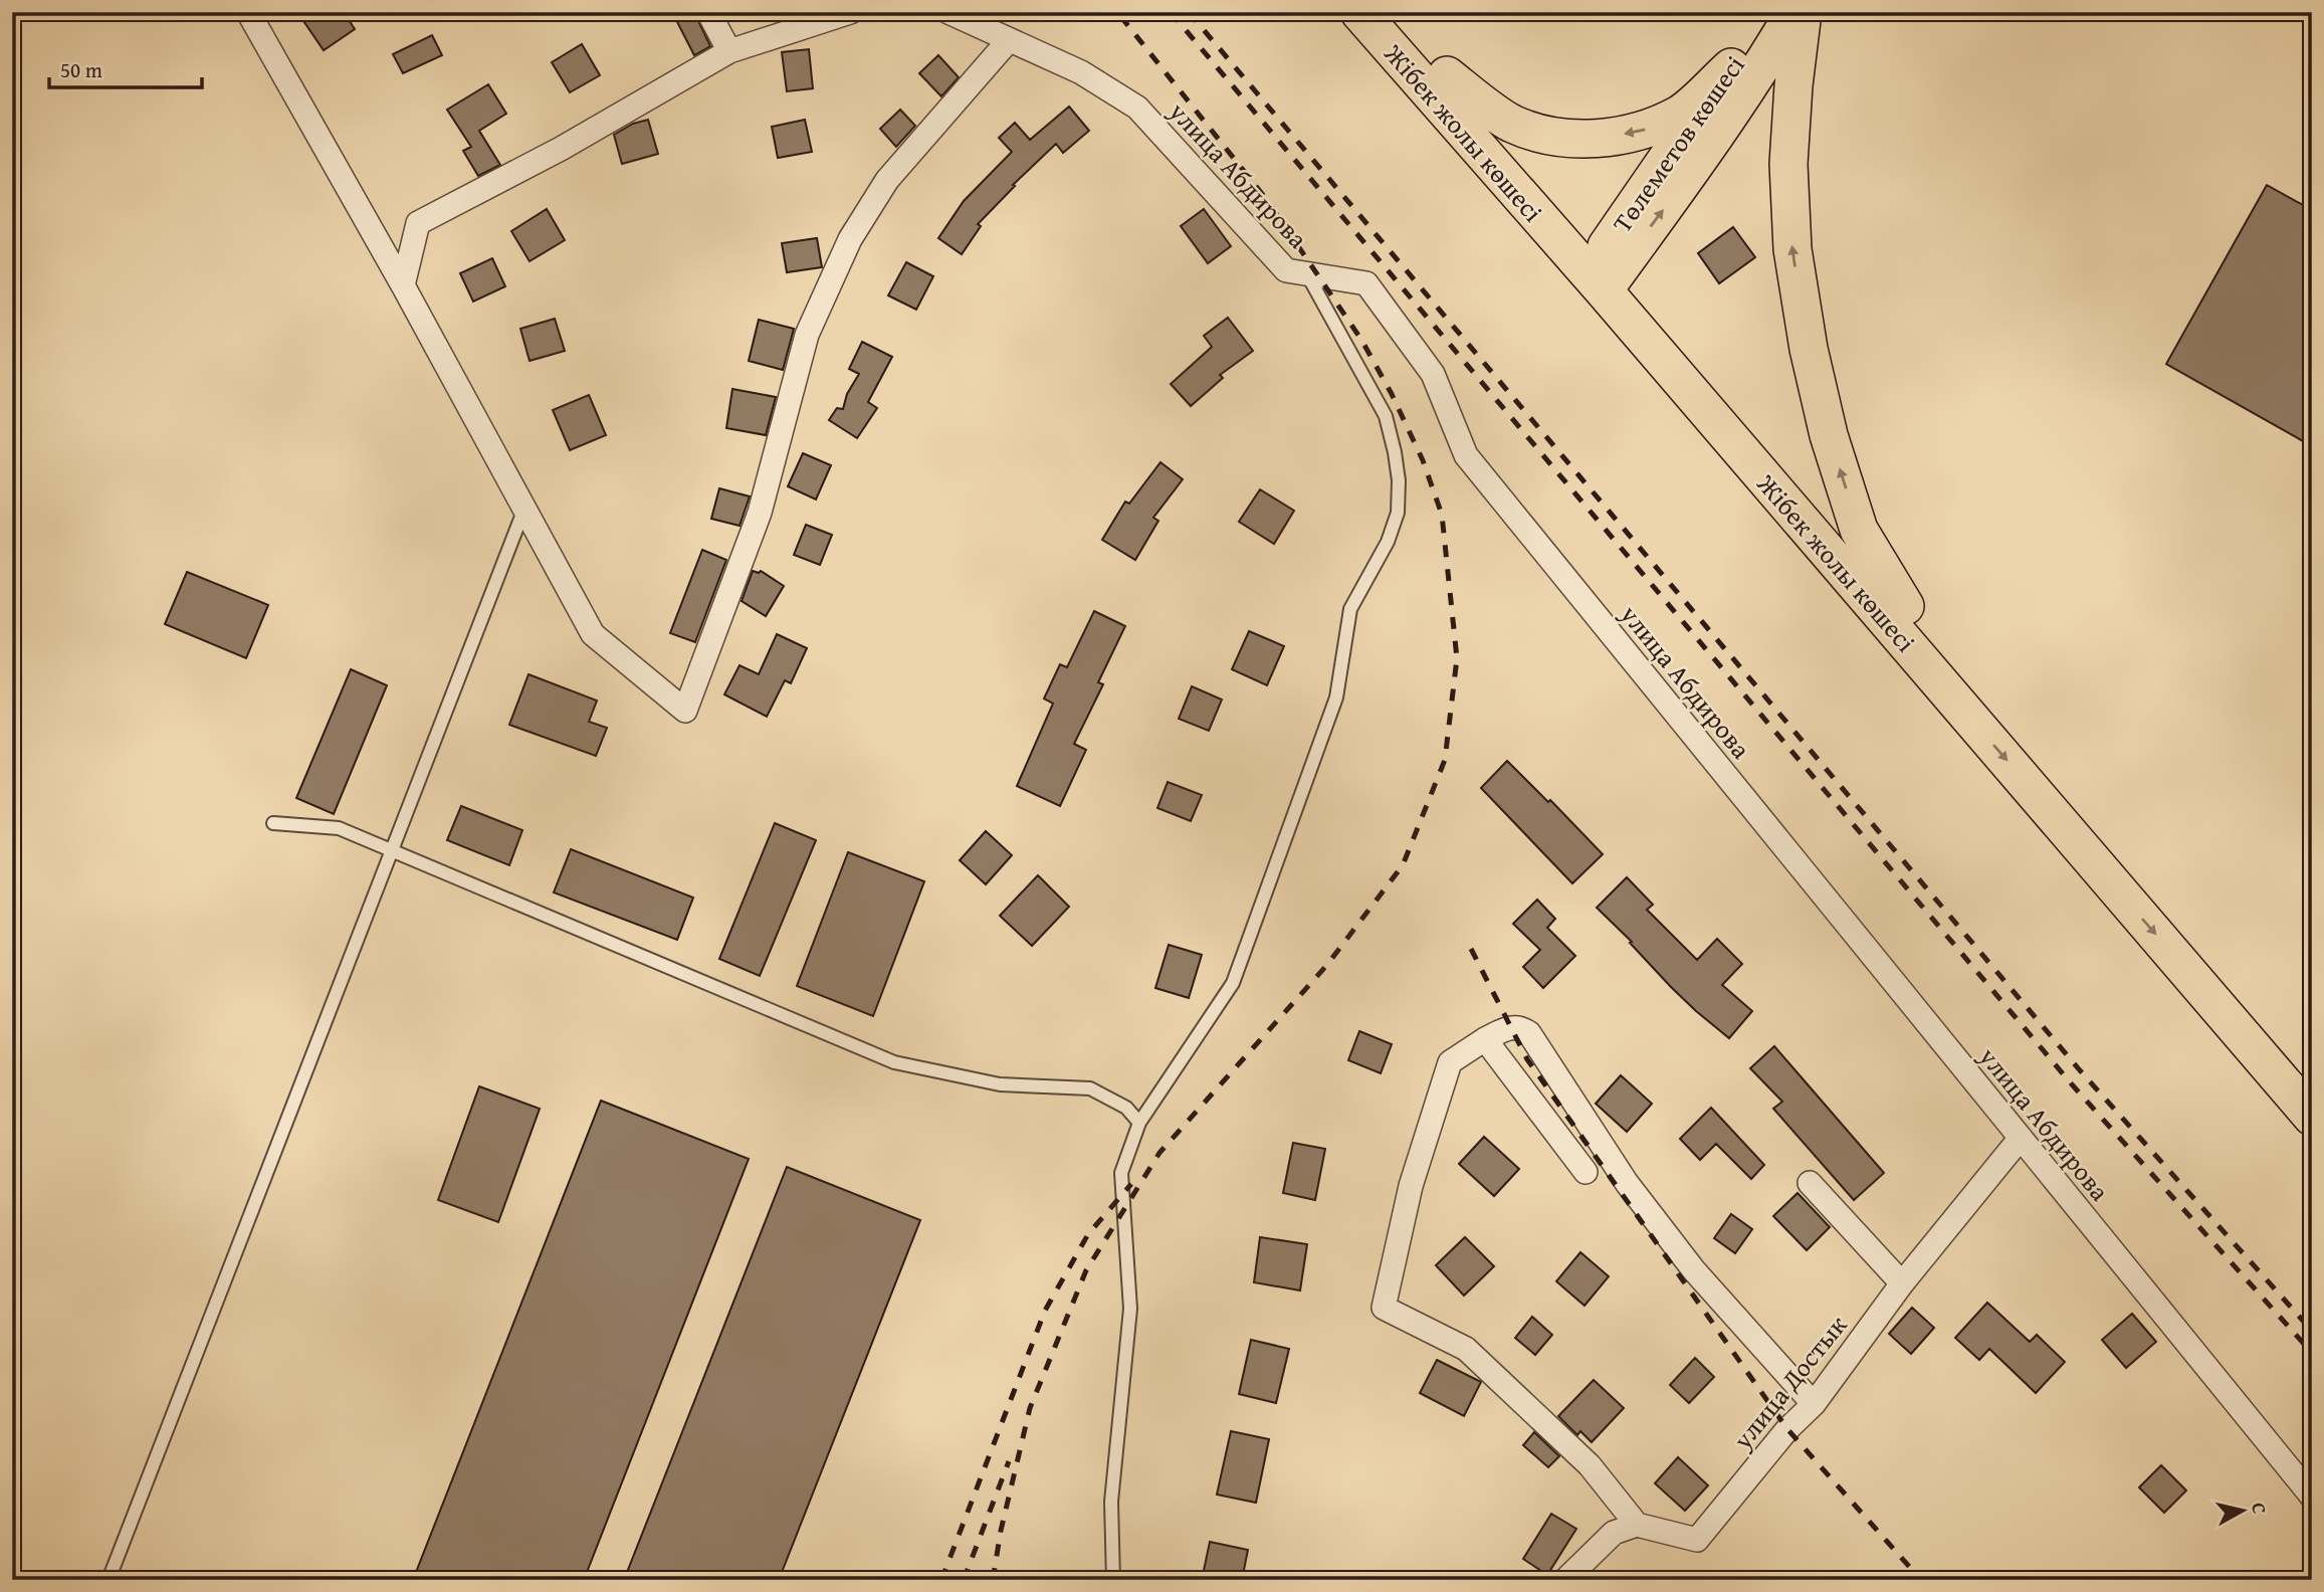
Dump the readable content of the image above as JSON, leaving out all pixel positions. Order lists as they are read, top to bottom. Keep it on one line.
{"streets":{"main road":["Жібек жолы көшесі","Төлеметов көшесі"],"street":["улица Абдирова","улица Достык"]},"crossings":[["Жібек жолы көшесі","Төлеметов көшесі"],["улица Абдирова","улица Достык"]],"scale_bar":"50 m","north":"right"}
